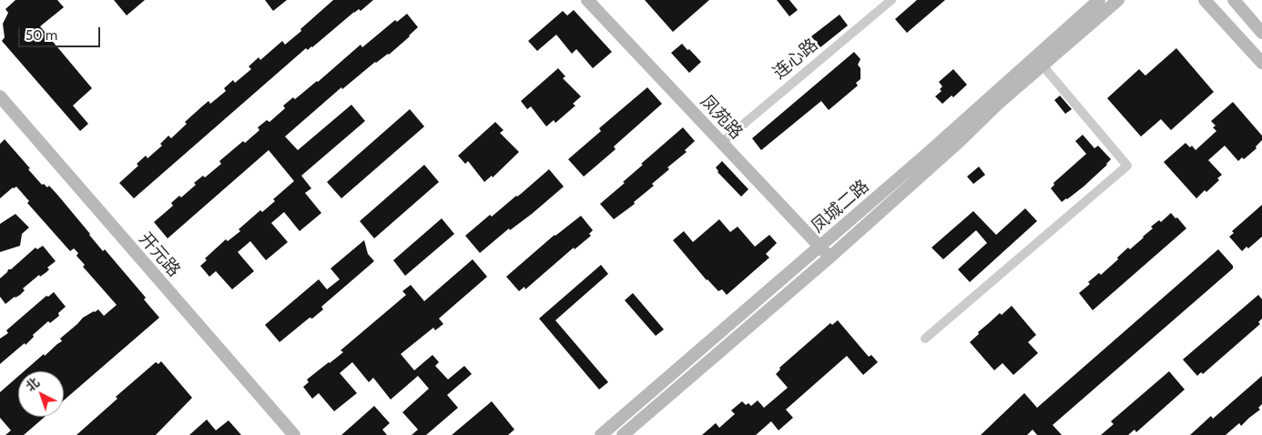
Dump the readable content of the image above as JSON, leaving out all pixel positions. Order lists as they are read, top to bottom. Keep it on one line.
{"streets":{"main road":["凤苑路","凤城二路","开元路"],"street":["连心路"]},"crossings":[["连心路","凤苑路"],["凤苑路","凤城二路"]],"scale_bar":"50 m","north":"top left"}
